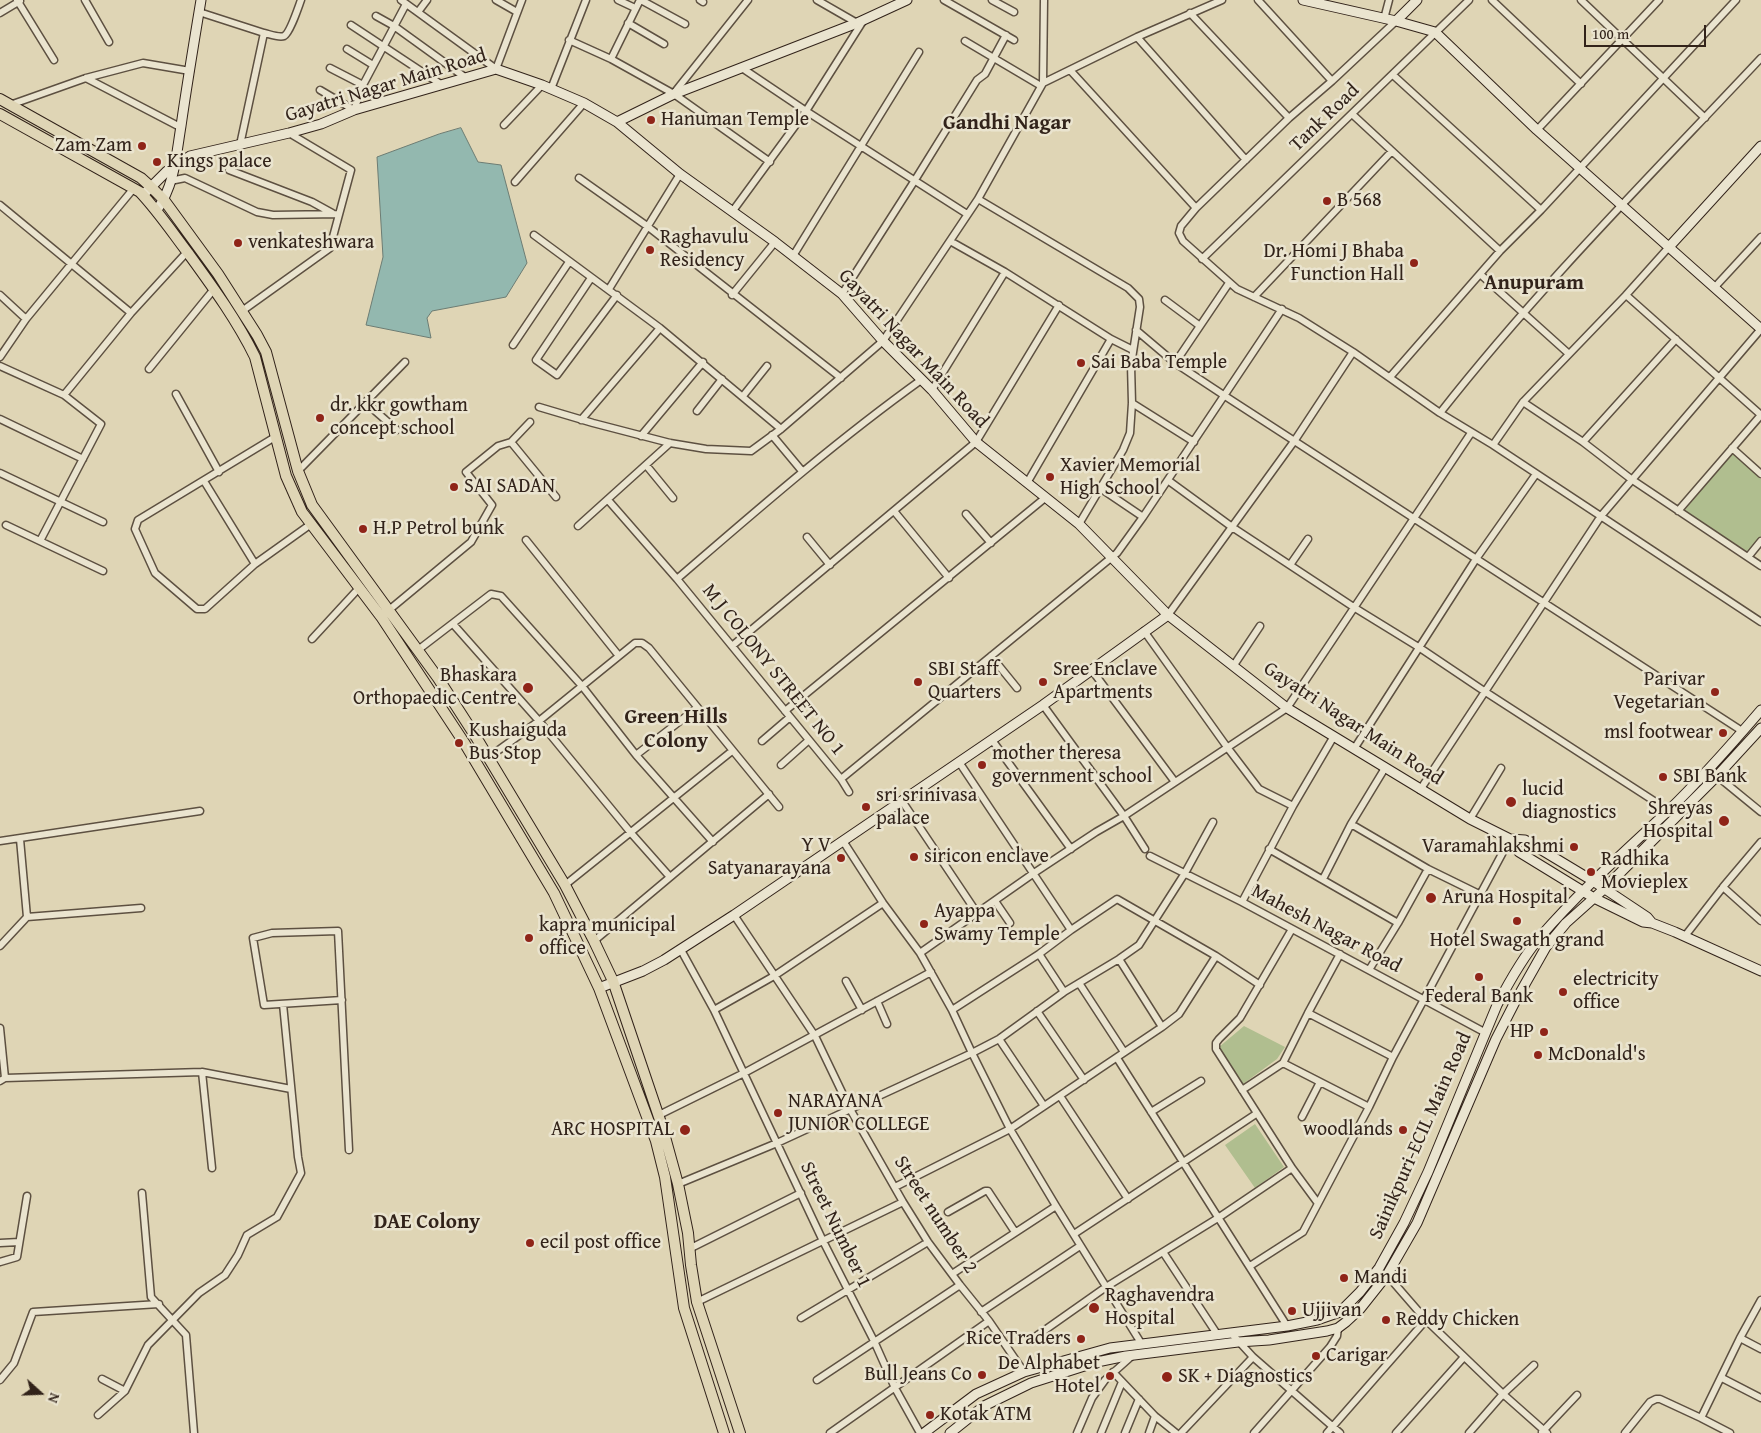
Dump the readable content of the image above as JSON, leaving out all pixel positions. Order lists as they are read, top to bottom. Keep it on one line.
{"streets":{"street":["Gayatri Nagar Main Road","Tank Road","M J COLONY STREET NO 1","Mahesh Nagar Road","Sainikpuri-ECIL Main Road","Street number 2","Street Number 1"]},"crossings":[["Gayatri Nagar Main Road","M J COLONY STREET NO 1"],["Gayatri Nagar Main Road","Sainikpuri-ECIL Main Road"],["Mahesh Nagar Road","Sainikpuri-ECIL Main Road"],["Sainikpuri-ECIL Main Road","Street number 2"],["Sainikpuri-ECIL Main Road","Street Number 1"]],"districts":["Gandhi Nagar","Anupuram","Green Hills Colony","DAE Colony"],"places":["Hanuman Temple","Zam Zam","Kings palace","B 568","venkateshwara","Raghavulu Residency","Dr. Homi J Bhaba Function Hall","Sai Baba Temple","dr. kkr gowtham concept school","Xavier Memorial High School","SAI SADAN","H.P Petrol bunk","SBI Staff Quarters","Sree Enclave Apartments","Bhaskara Orthopaedic Centre","Parivar Vegetarian","msl footwear","Kushaiguda Bus Stop","mother theresa government school","SBI Bank","lucid diagnostics","sri srinivasa palace","Shreyas Hospital","Varamahlakshmi","siricon enclave","Y V Satyanarayana","Radhika Movieplex","Aruna Hospital","Hotel Swagath grand","Ayappa Swamy Temple","kapra municipal office","Federal Bank","electricity office","HP","McDonald's","NARAYANA JUNIOR COLLEGE","ARC HOSPITAL","woodlands","ecil post office","Mandi","Raghavendra Hospital","Ujjivan","Reddy Chicken","Rice Traders","Carigar","Bull Jeans Co","De Alphabet Hotel","SK + Diagnostics","Kotak ATM"],"scale_bar":"100 m","north":"right"}
